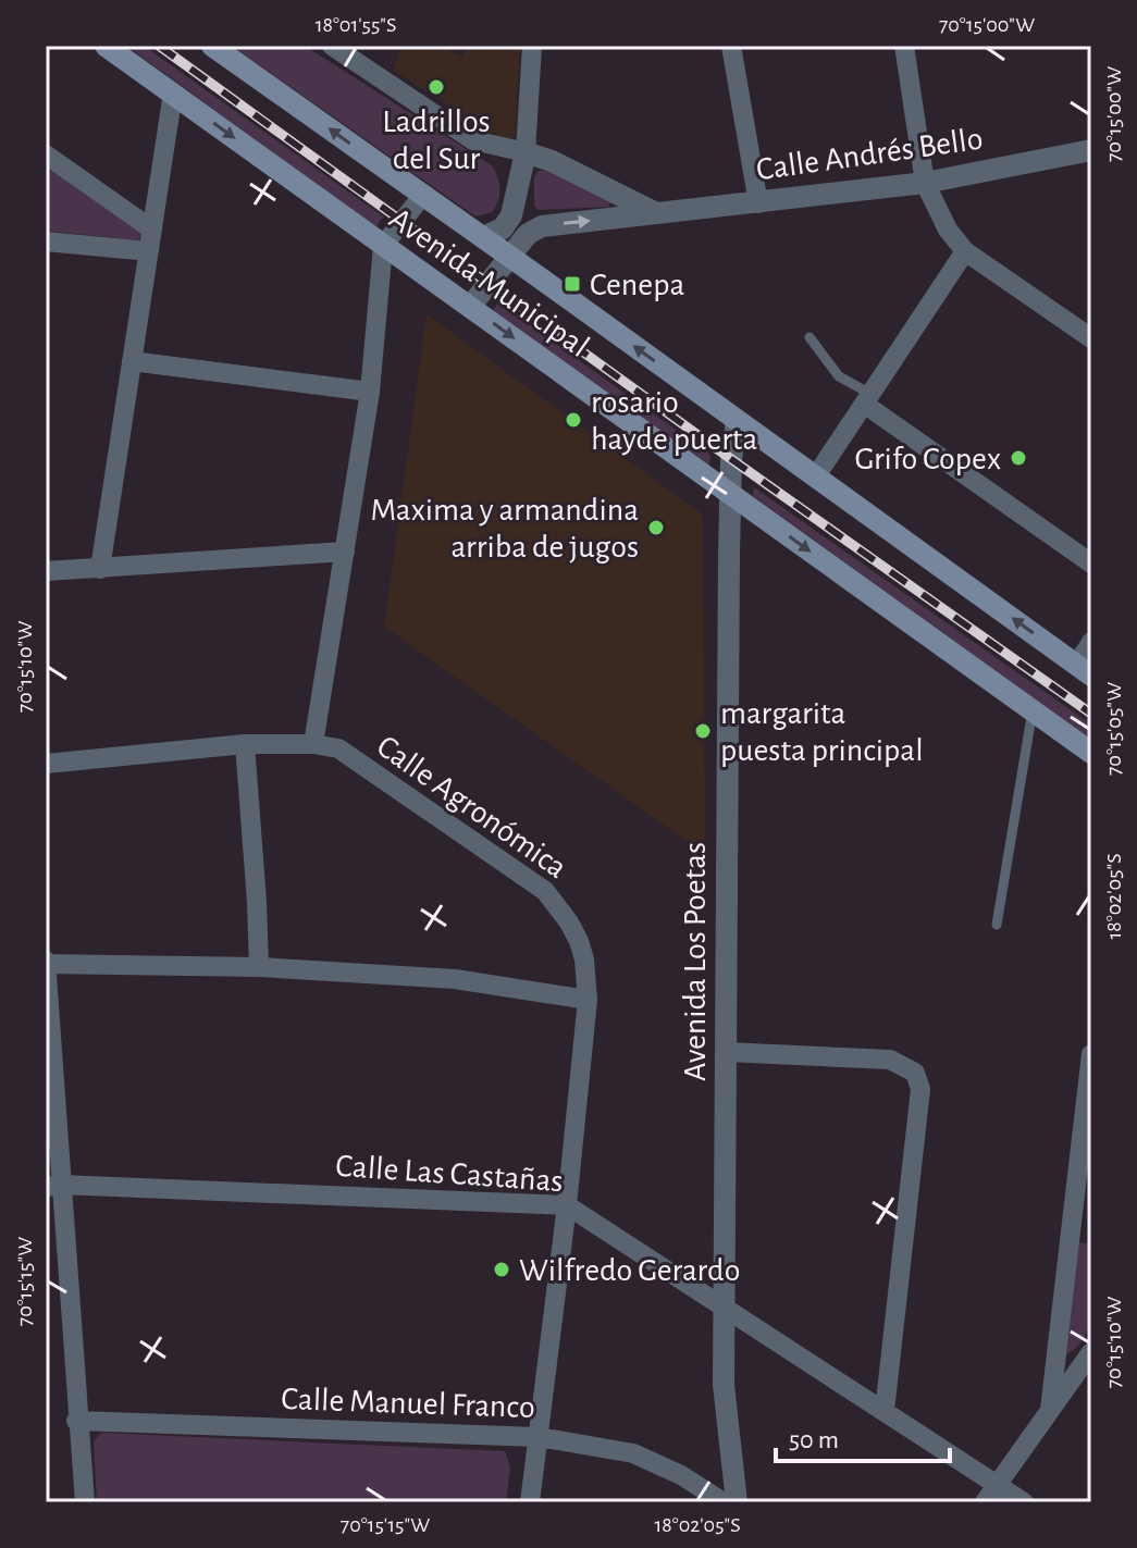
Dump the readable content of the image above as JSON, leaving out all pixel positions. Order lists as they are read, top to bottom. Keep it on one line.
{"streets":{"main road":["Avenida Municipal"],"street":["Calle Andrés Bello","Calle Agronómica","Avenida Los Poetas","Calle Las Castañas","Calle Manuel Franco"]},"crossings":[["Calle Andrés Bello","Avenida Municipal"],["Avenida Municipal","Avenida Los Poetas"],["Calle Agronómica","Calle Las Castañas"],["Calle Agronómica","Calle Manuel Franco"],["Avenida Los Poetas","Calle Las Castañas"]],"places":{"other":["Ladrillos del Sur","rosario hayde puerta","Grifo Copex","Maxima y armandina arriba de jugos","margarita puesta principal","Wilfredo Gerardo"],"transit":["Cenepa"]},"scale_bar":"50 m","coordinates":["18°01'55\"S","70°15'00\"W","70°15'10\"W","70°15'05\"W","18°02'05\"S","70°15'15\"W"]}
